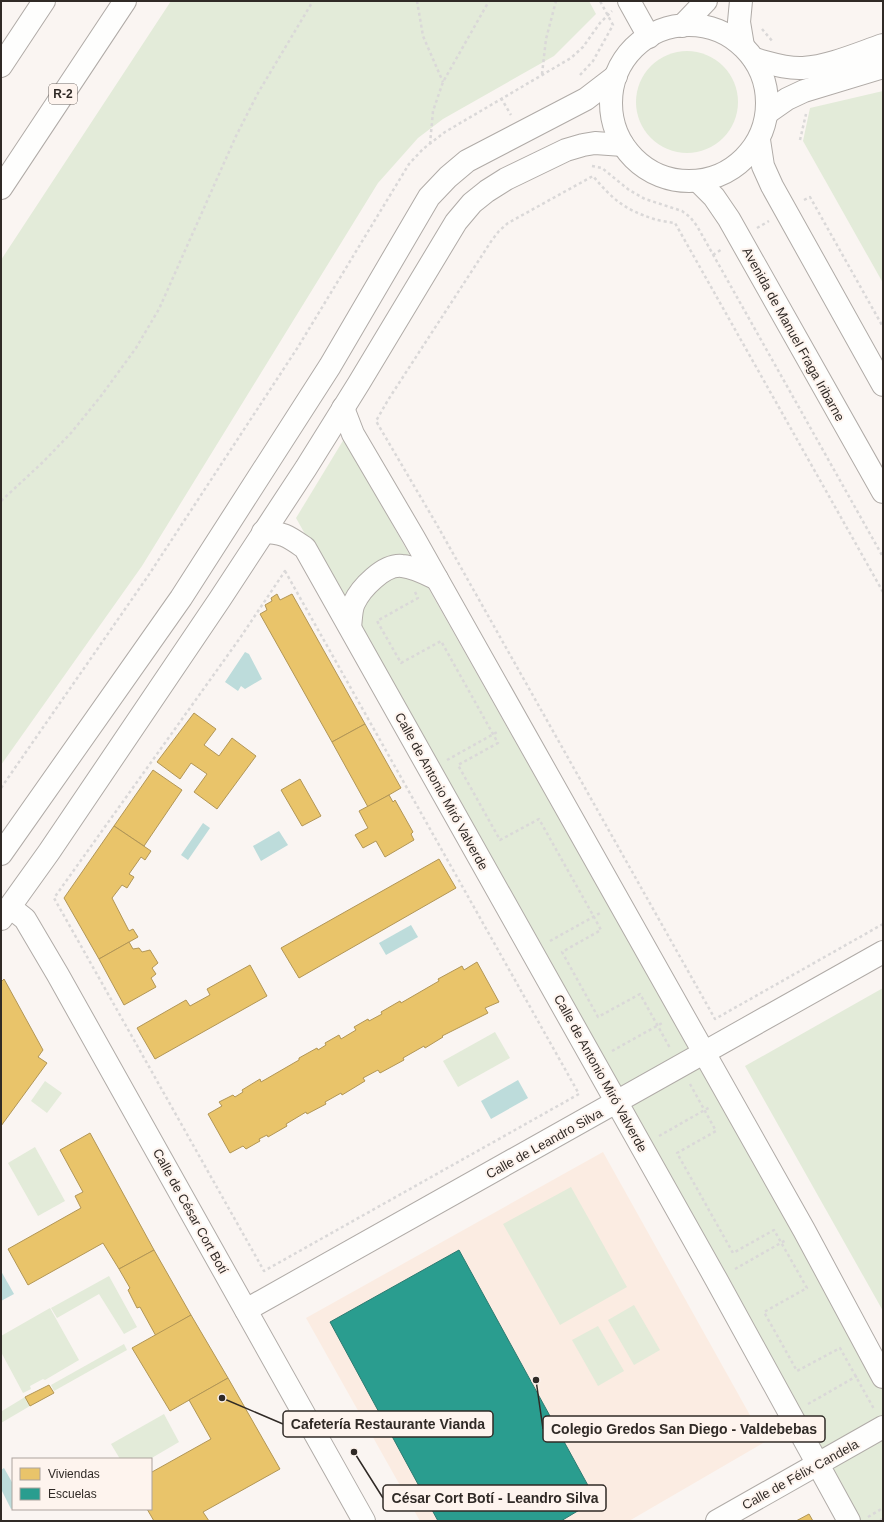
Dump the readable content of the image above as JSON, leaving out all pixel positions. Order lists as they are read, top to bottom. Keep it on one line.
{"streets":{"main road":["R-2","Avenida de Manuel Fraga Iribarne","Calle de Antonio Miró Valverde","Calle de Leandro Silva","Calle de César Cort Botí","Calle de Félix Candela"]},"crossings":[["Calle de Antonio Miró Valverde","Calle de Leandro Silva"],["Calle de Antonio Miró Valverde","Calle de Félix Candela"],["Calle de Leandro Silva","Calle de César Cort Botí"]],"places":["Colegio Gredos San Diego - Valdebebas","Cafetería Restaurante Vianda","César Cort Botí - Leandro Silva"],"legend":["Viviendas","Escuelas"]}
